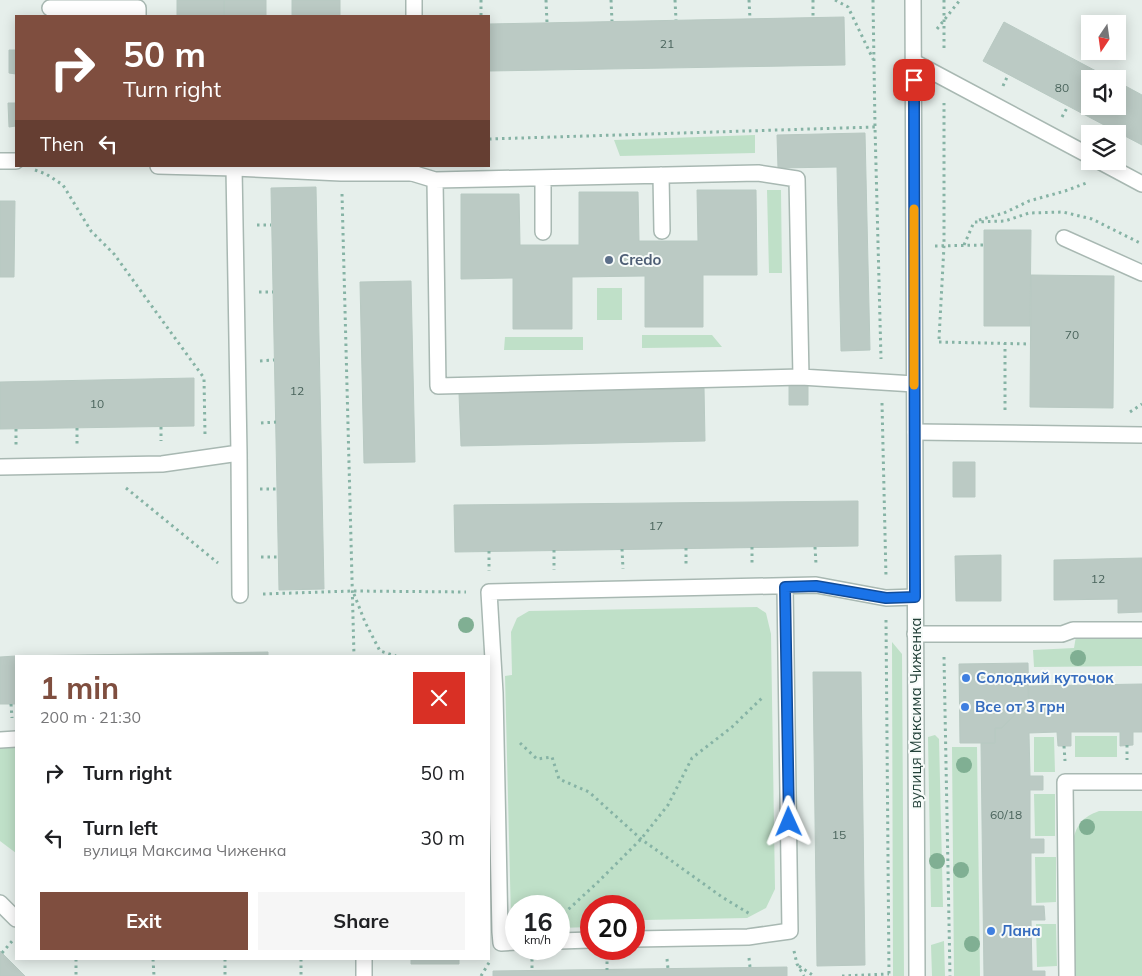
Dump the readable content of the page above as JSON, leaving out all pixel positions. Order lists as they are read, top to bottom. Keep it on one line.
{"streets":{"street":["вулиця Максима Чиженка"]},"places":["Credo","Солодкий куточок","Все от 3 грн","Лана"],"house_numbers":["21","80","70","12","10","17","12","60/18","15"],"north":"bottom","page":{"turn":["50 m","Turn right"],"then":"Then","heading":["1 min","200 m · 21:30"],"list":[{"name":"Turn right","value":"50 m"},{"name":"Turn left","note":"вулиця Максима Чиженка","value":"30 m"}],"buttons":["Exit","Share"],"speed":"16 km/h","limit":"20"}}
